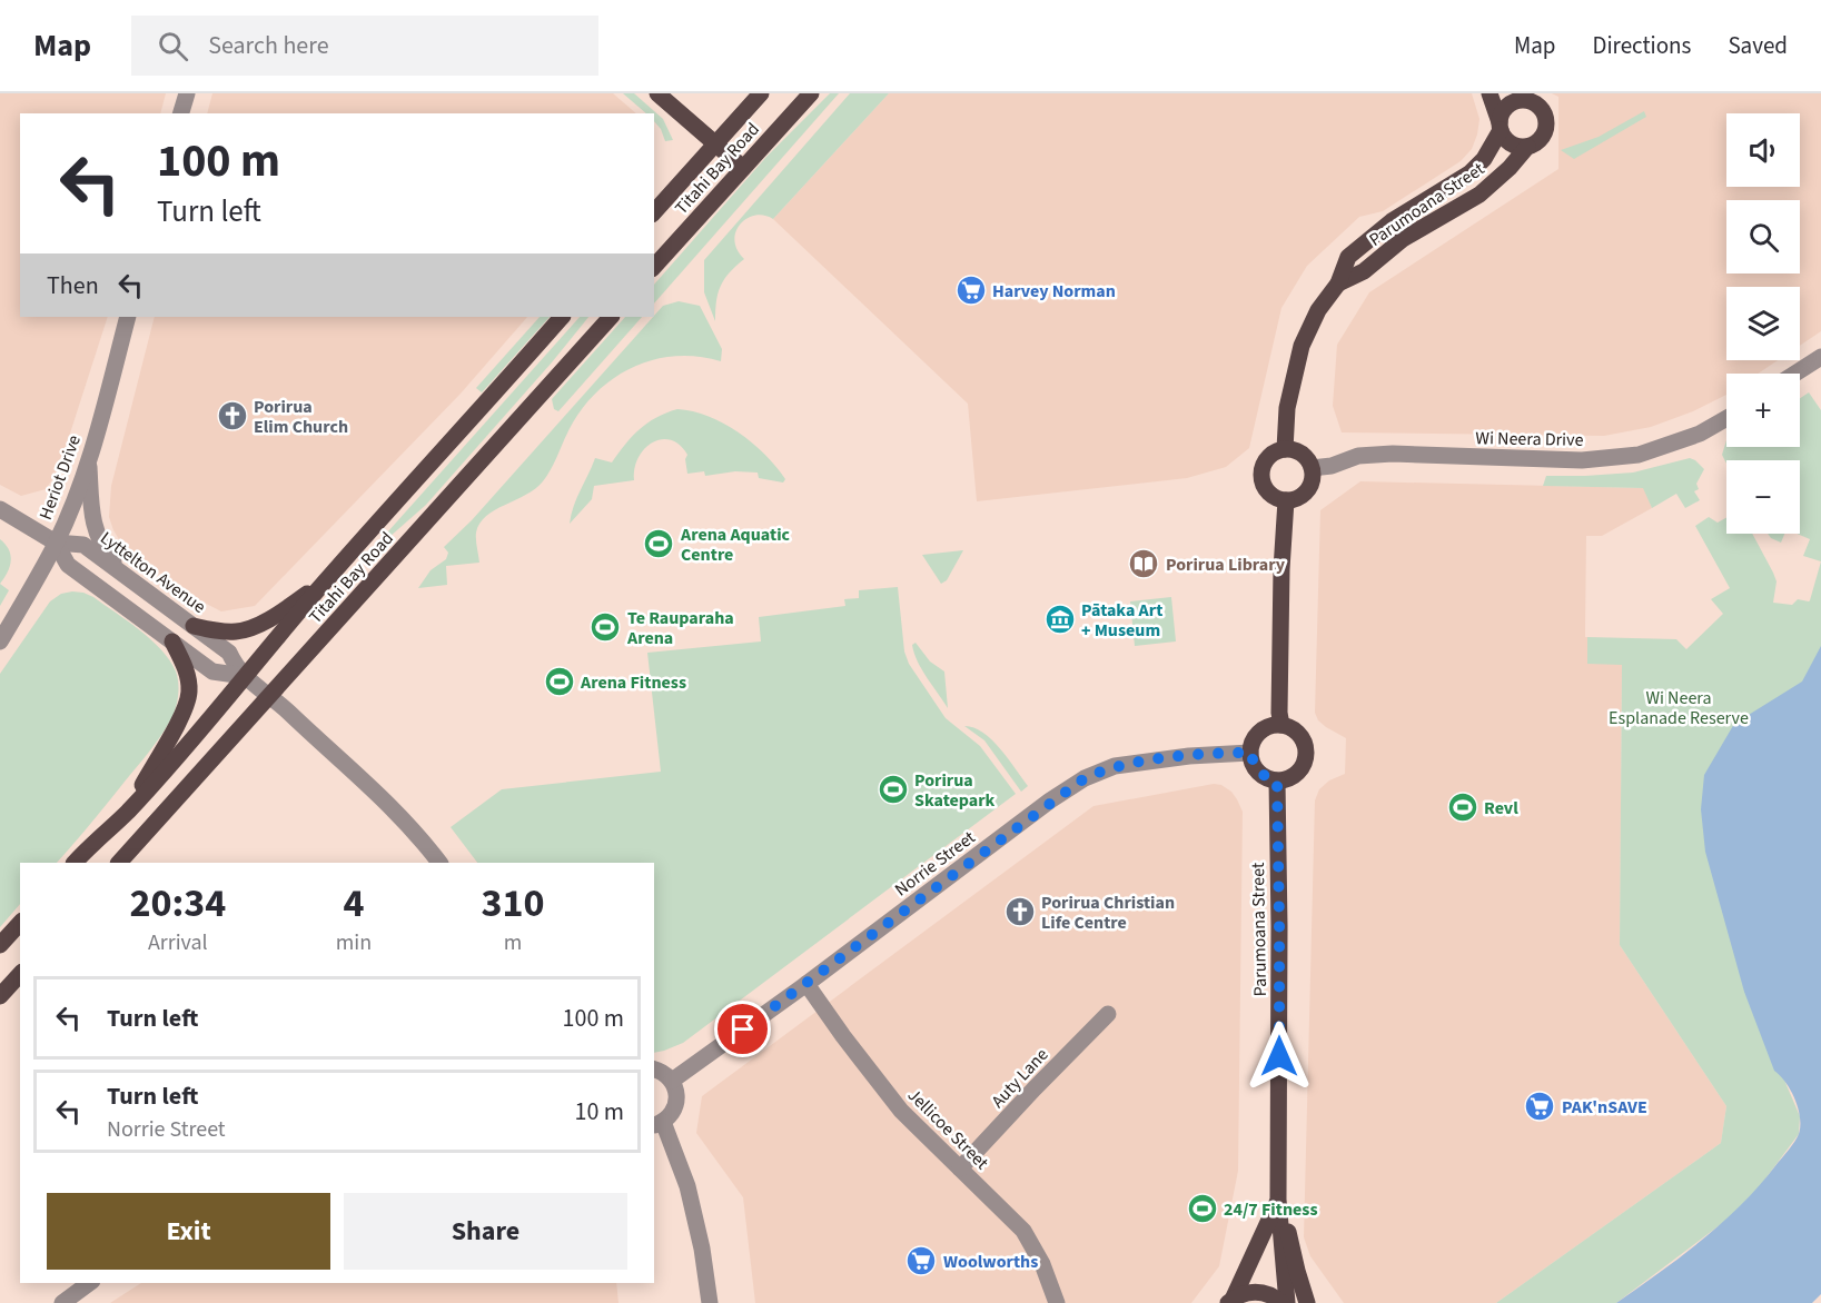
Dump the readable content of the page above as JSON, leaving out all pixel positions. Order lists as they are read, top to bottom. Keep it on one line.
{"streets":{"main road":["Titahi Bay Road","Parumoana Street"],"street":["Wi Neera Drive","Heriot Drive","Lyttelton Avenue","Norrie Street","Auty Lane","Jellicoe Street"]},"crossings":[["Titahi Bay Road","Lyttelton Avenue"],["Parumoana Street","Wi Neera Drive"],["Parumoana Street","Norrie Street"],["Heriot Drive","Lyttelton Avenue"],["Norrie Street","Jellicoe Street"],["Auty Lane","Jellicoe Street"]],"parks":["Wi Neera Esplanade Reserve"],"places":{"supermarket":["Harvey Norman","PAK'nSAVE","Woolworths"],"church":["Porirua Elim Church","Porirua Christian Life Centre"],"sports":["Arena Aquatic Centre","Te Rauparaha Arena","Arena Fitness","Porirua Skatepark","Revl","24/7 Fitness"],"library":["Porirua Library"],"museum":["Pātaka Art + Museum"]},"page":{"header":"Map","search":"Search here","nav":["Map","Directions","Saved"],"map_buttons":["+","−"],"turn":["100 m","Turn left"],"then":"Then","eta":["20:34","Arrival","4","min","310","m"],"list":[{"name":"Turn left","value":"100 m"},{"name":"Turn left","note":"Norrie Street","value":"10 m"}],"buttons":["Exit","Share"]}}
